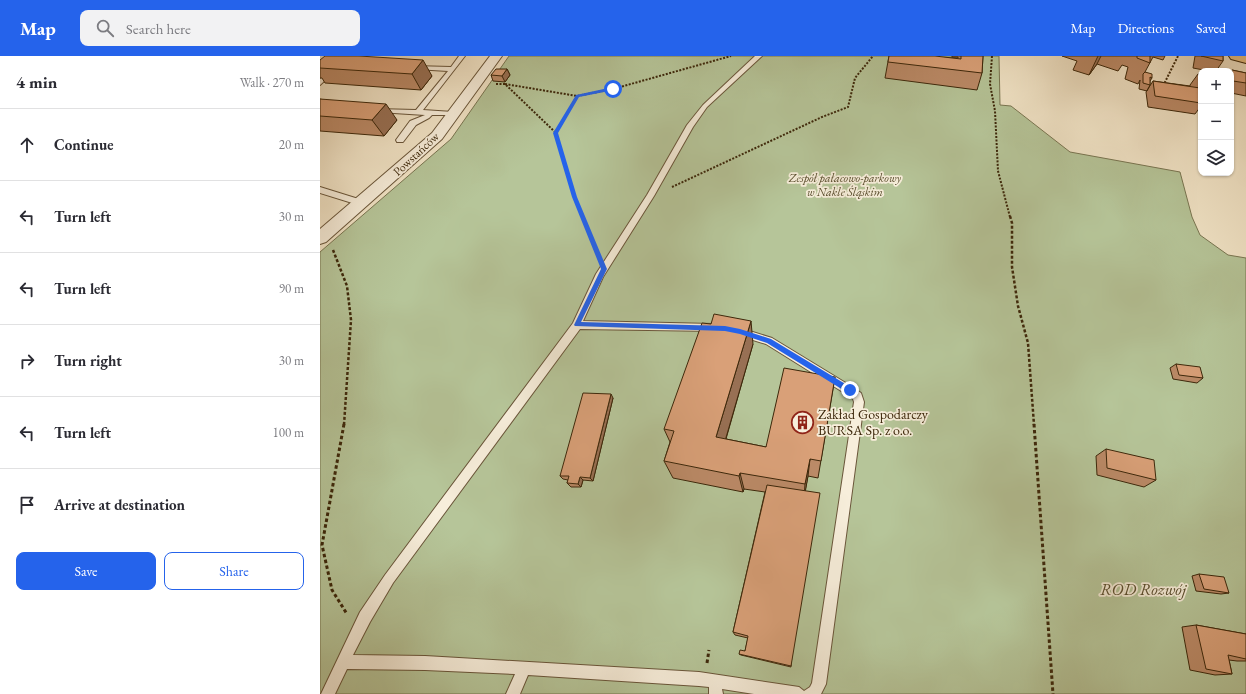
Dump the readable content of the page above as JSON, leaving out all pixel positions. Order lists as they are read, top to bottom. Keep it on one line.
{"streets":{"street":["Powstańców"]},"parks":["Zespół pałacowo-parkowy w Nakle Śląskim","ROD Rozwój"],"places":{"building":["Zakład Gospodarczy BURSA Sp. z o.o."]},"page":{"header":"Map","search":"Search here","nav":["Map","Directions","Saved"],"heading":["4 min","Walk · 270 m"],"map_buttons":["+","−"],"list":[["Continue","20 m"],["Turn left","30 m"],["Turn left","90 m"],["Turn right","30 m"],["Turn left","100 m"],"Arrive at destination"],"buttons":["Save","Share"]}}
